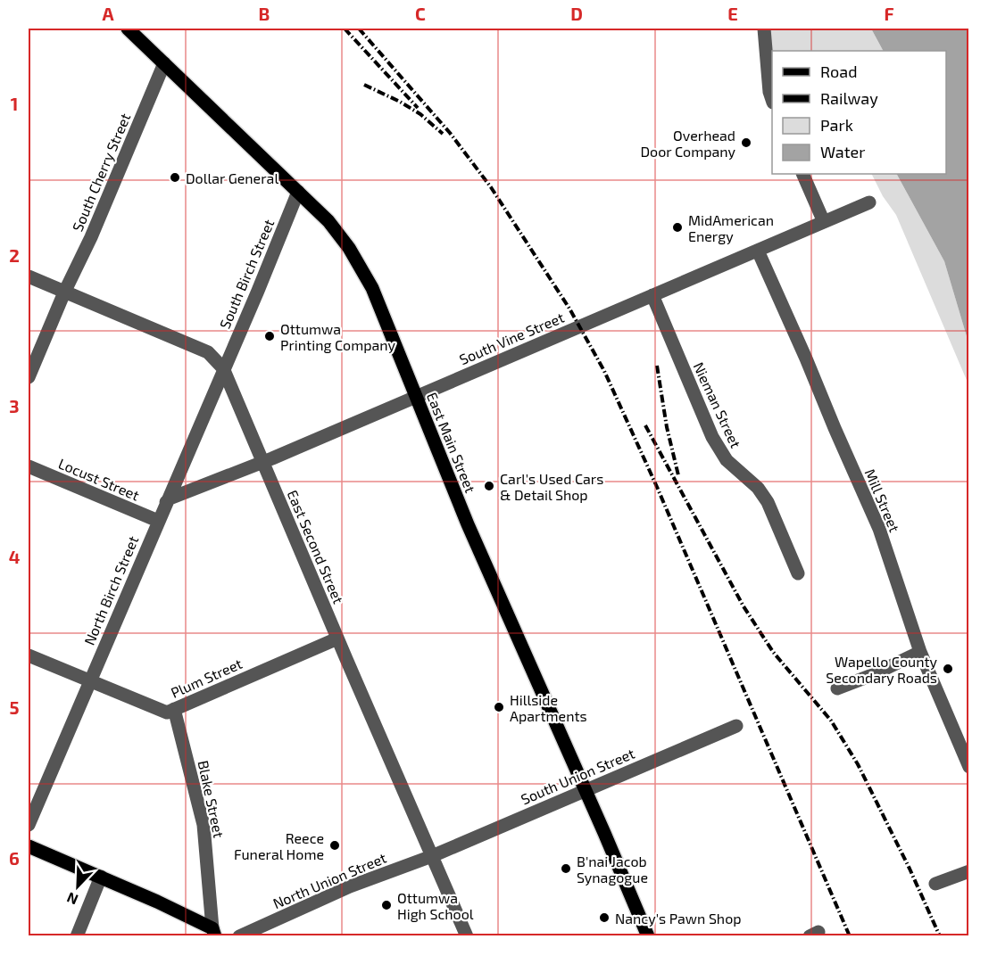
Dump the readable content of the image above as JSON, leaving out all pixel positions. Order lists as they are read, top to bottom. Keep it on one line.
{"streets":{"main road":["East Main Street"],"street":["South Cherry Street","South Birch Street","South Vine Street","Nieman Street","Locust Street","Mill Street","East Second Street","North Birch Street","Plum Street","South Union Street","Blake Street","North Union Street"]},"crossings":[["South Cherry Street","East Main Street"],["South Cherry Street","East Second Street"],["South Birch Street","East Main Street"],["South Birch Street","East Second Street"],["South Birch Street","North Birch Street"],["South Vine Street","Nieman Street"],["South Vine Street","East Main Street"],["South Vine Street","Mill Street"],["South Vine Street","East Second Street"],["South Vine Street","North Birch Street"],["East Main Street","South Union Street"],["Locust Street","North Birch Street"],["East Second Street","North Birch Street"],["East Second Street","Plum Street"],["East Second Street","South Union Street"],["East Second Street","North Union Street"],["North Birch Street","Plum Street"],["Plum Street","Blake Street"],["South Union Street","North Union Street"]],"places":["Overhead Door Company","Dollar General","MidAmerican Energy","Ottumwa Printing Company","Carl's Used Cars & Detail Shop","Wapello County Secondary Roads","Hillside Apartments","Reece Funeral Home","B'nai Jacob Synagogue","Ottumwa High School","Nancy's Pawn Shop"],"legend":["Road","Railway","Park","Water"],"north":"bottom left","grid":{"columns":["A","B","C","D","E","F"],"rows":["1","2","3","4","5","6"]}}
